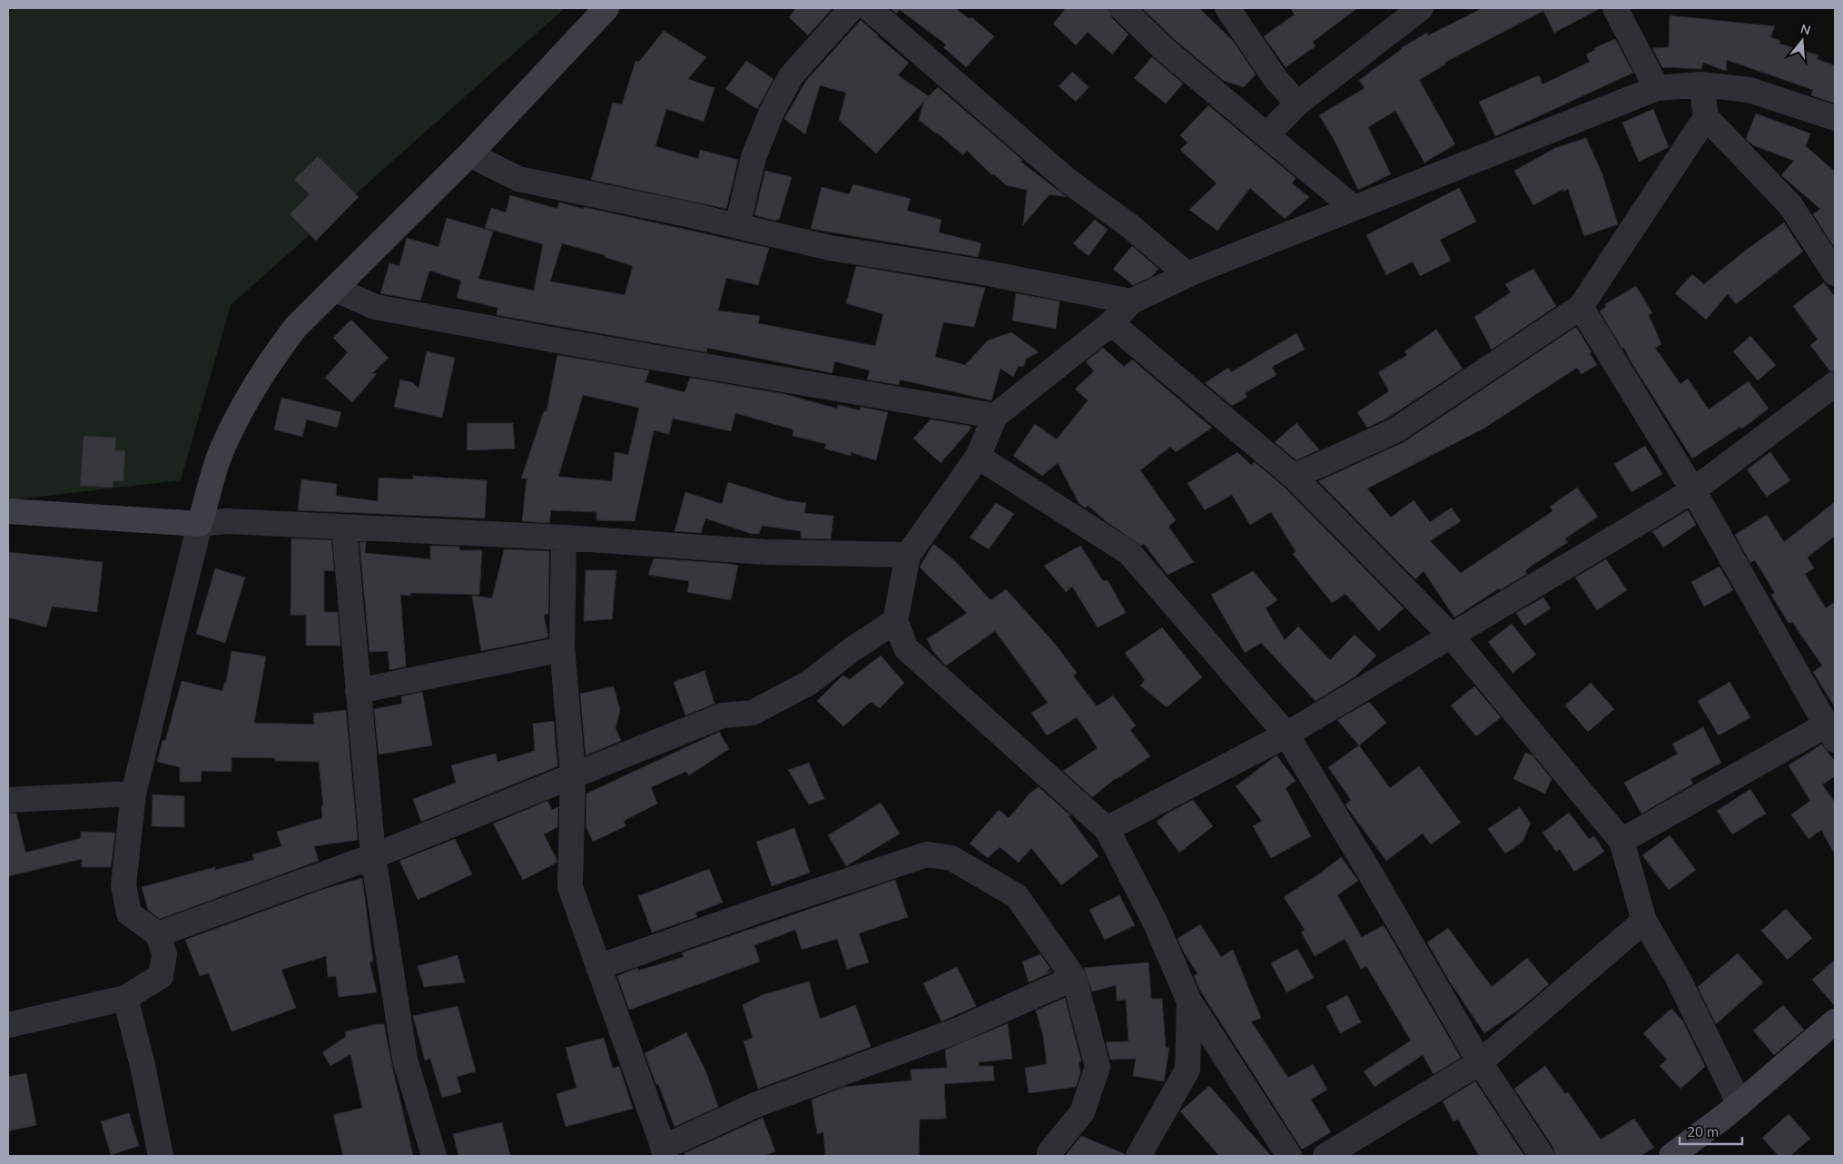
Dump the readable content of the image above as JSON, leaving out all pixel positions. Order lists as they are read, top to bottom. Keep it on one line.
{"scale_bar":"20 m","north":"top"}
